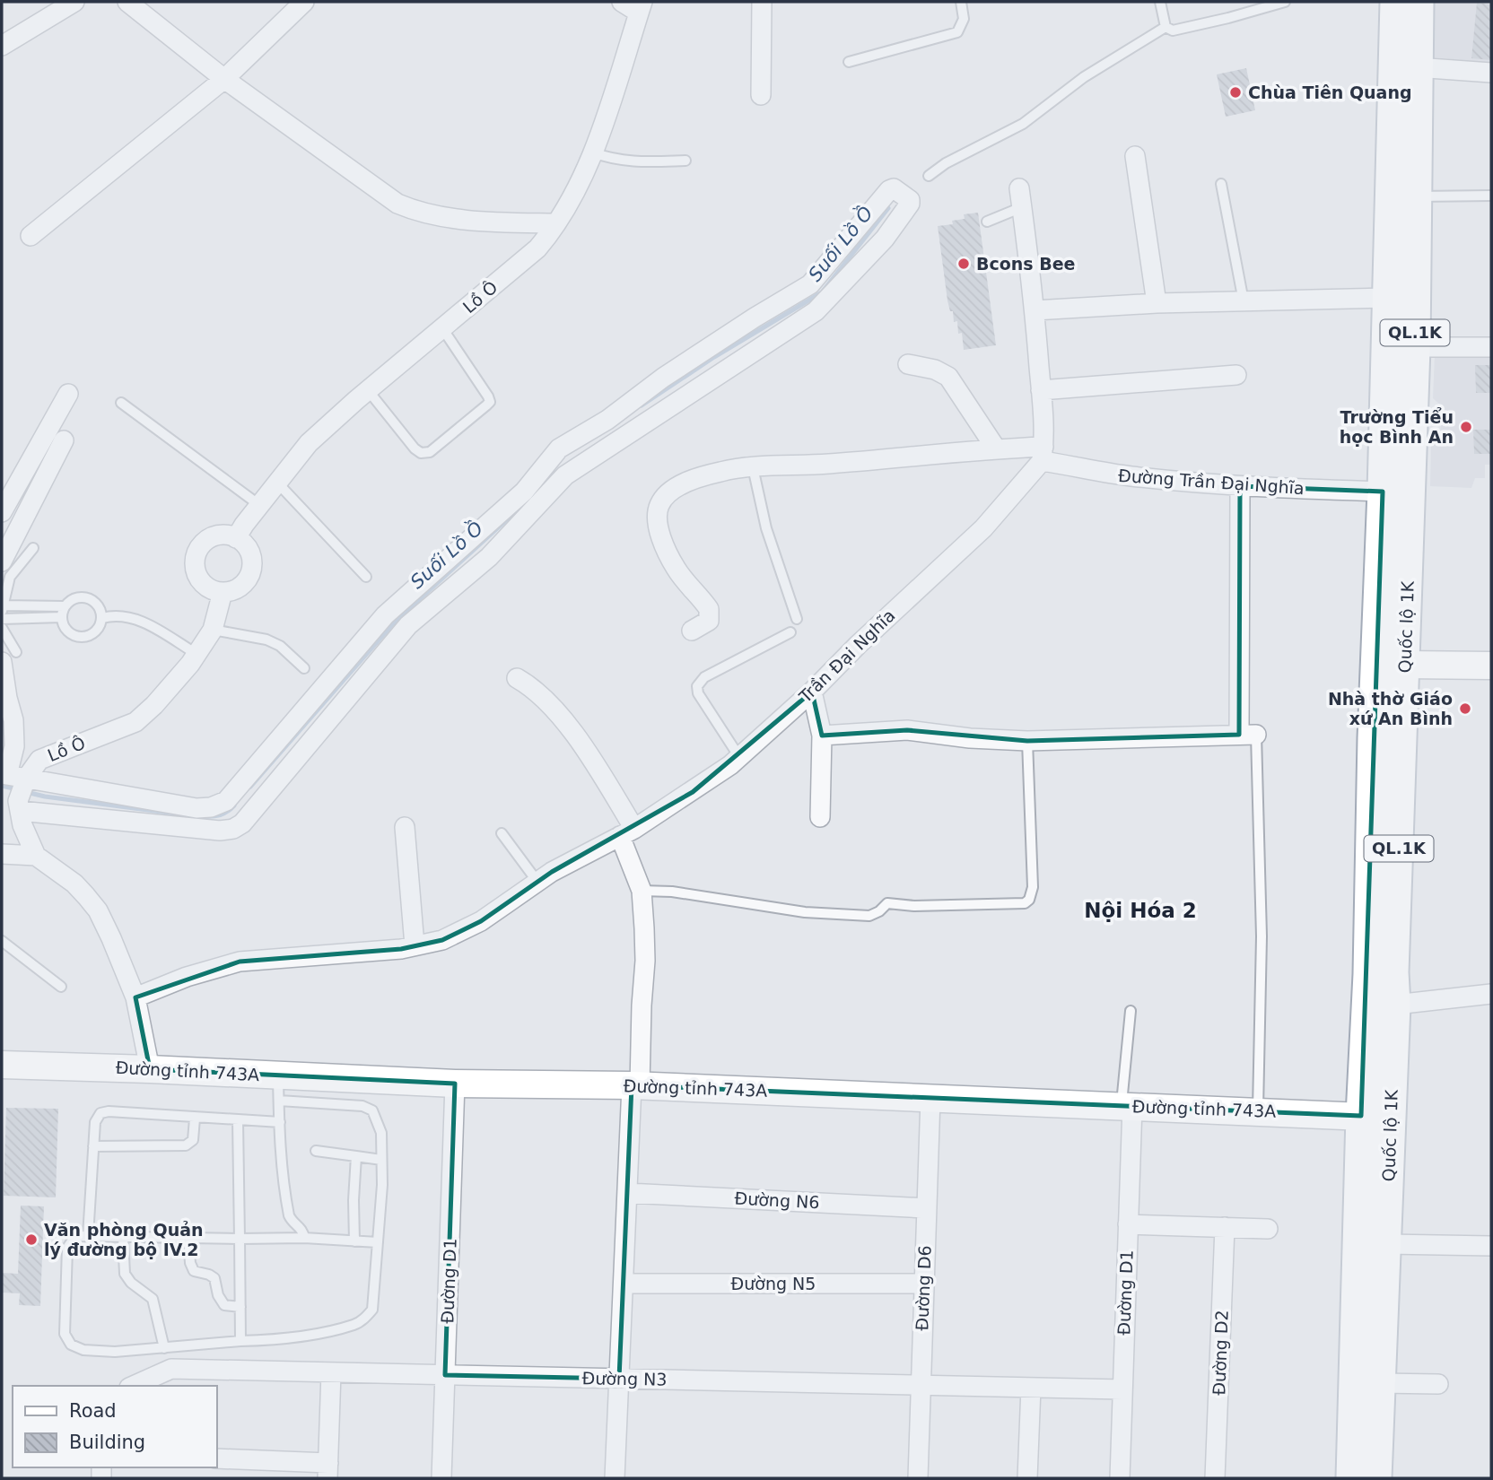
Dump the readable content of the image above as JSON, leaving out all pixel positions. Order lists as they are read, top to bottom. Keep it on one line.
{"streets":{"main road":["QL.1K","Quốc lộ 1K","Đường tỉnh 743A"],"street":["Lồ Ô","Đường Trần Đại Nghĩa","Trần Đại Nghĩa","Đường N6","Đường D1","Đường N5","Đường D6","Đường D2","Đường N3"]},"crossings":[["Đường Trần Đại Nghĩa","Quốc lộ 1K"],["Đường Trần Đại Nghĩa","Trần Đại Nghĩa"],["Quốc lộ 1K","Đường tỉnh 743A"],["Đường tỉnh 743A","Đường D1"],["Đường tỉnh 743A","Đường D6"],["Đường N6","Đường D6"],["Đường D1","Đường N3"],["Đường N5","Đường D6"],["Đường D6","Đường N3"]],"districts":["Nội Hóa 2"],"water":["Suối Lồ Ồ"],"places":["Chùa Tiên Quang","Bcons Bee","Trường Tiểu học Bình An","Nhà thờ Giáo xứ An Bình","Văn phòng Quản lý đường bộ IV.2"],"legend":["Road","Building"]}
